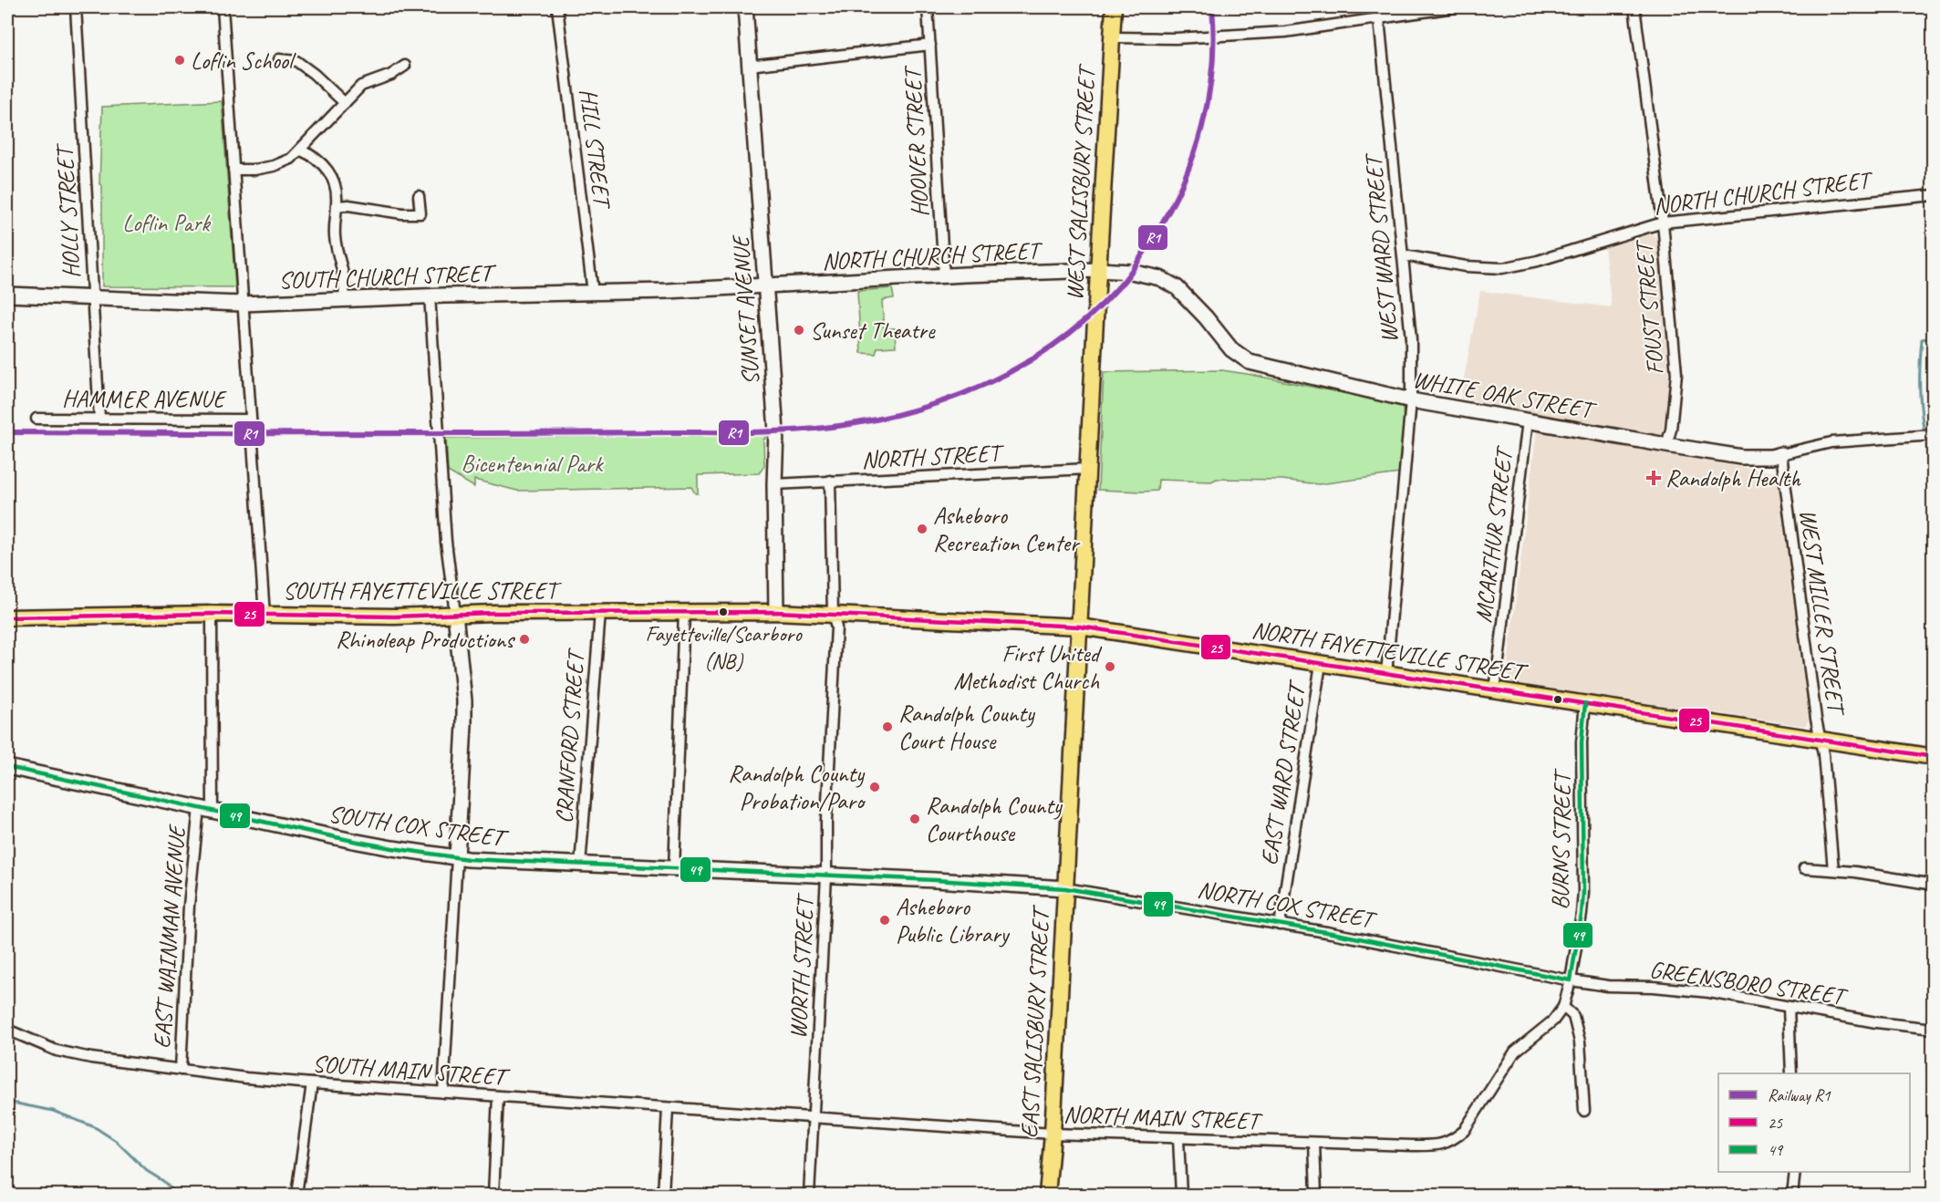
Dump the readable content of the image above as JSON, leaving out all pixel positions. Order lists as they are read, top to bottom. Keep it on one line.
{"streets":{"main road":["WEST SALISBURY STREET","SOUTH FAYETTEVILLE STREET","NORTH FAYETTEVILLE STREET","EAST SALISBURY STREET"],"street":["HOOVER STREET","HILL STREET","NORTH CHURCH STREET","HOLLY STREET","WEST WARD STREET","SOUTH CHURCH STREET","FOUST STREET","SUNSET AVENUE","WHITE OAK STREET","HAMMER AVENUE","NORTH STREET","MCARTHUR STREET","WEST MILLER STREET","CRANFORD STREET","EAST WARD STREET","SOUTH COX STREET","BURNS STREET","NORTH COX STREET","EAST WAINMAN AVENUE","WORTH STREET","GREENSBORO STREET","SOUTH MAIN STREET","NORTH MAIN STREET"]},"crossings":[["HOOVER STREET","NORTH CHURCH STREET"],["HILL STREET","SOUTH CHURCH STREET"],["WEST SALISBURY STREET","NORTH CHURCH STREET"],["WEST SALISBURY STREET","WHITE OAK STREET"],["WEST SALISBURY STREET","NORTH STREET"],["WEST SALISBURY STREET","NORTH FAYETTEVILLE STREET"],["WEST SALISBURY STREET","EAST SALISBURY STREET"],["NORTH CHURCH STREET","WEST WARD STREET"],["NORTH CHURCH STREET","SOUTH CHURCH STREET"],["NORTH CHURCH STREET","FOUST STREET"],["NORTH CHURCH STREET","SUNSET AVENUE"],["NORTH CHURCH STREET","WHITE OAK STREET"],["HOLLY STREET","SOUTH CHURCH STREET"],["HOLLY STREET","HAMMER AVENUE"],["WEST WARD STREET","WHITE OAK STREET"],["WEST WARD STREET","NORTH FAYETTEVILLE STREET"],["SOUTH CHURCH STREET","SUNSET AVENUE"],["FOUST STREET","WHITE OAK STREET"],["SUNSET AVENUE","NORTH STREET"],["SUNSET AVENUE","SOUTH FAYETTEVILLE STREET"],["WHITE OAK STREET","MCARTHUR STREET"],["WHITE OAK STREET","WEST MILLER STREET"],["NORTH STREET","WORTH STREET"],["MCARTHUR STREET","NORTH FAYETTEVILLE STREET"],["SOUTH FAYETTEVILLE STREET","NORTH FAYETTEVILLE STREET"],["SOUTH FAYETTEVILLE STREET","CRANFORD STREET"],["SOUTH FAYETTEVILLE STREET","EAST WAINMAN AVENUE"],["SOUTH FAYETTEVILLE STREET","WORTH STREET"],["WEST MILLER STREET","NORTH FAYETTEVILLE STREET"],["NORTH FAYETTEVILLE STREET","EAST WARD STREET"],["NORTH FAYETTEVILLE STREET","BURNS STREET"],["NORTH FAYETTEVILLE STREET","WORTH STREET"],["NORTH FAYETTEVILLE STREET","EAST SALISBURY STREET"],["CRANFORD STREET","SOUTH COX STREET"],["EAST WARD STREET","NORTH COX STREET"],["SOUTH COX STREET","NORTH COX STREET"],["SOUTH COX STREET","EAST WAINMAN AVENUE"],["SOUTH COX STREET","WORTH STREET"],["BURNS STREET","NORTH COX STREET"],["BURNS STREET","GREENSBORO STREET"],["NORTH COX STREET","WORTH STREET"],["NORTH COX STREET","GREENSBORO STREET"],["NORTH COX STREET","EAST SALISBURY STREET"],["EAST WAINMAN AVENUE","SOUTH MAIN STREET"],["WORTH STREET","SOUTH MAIN STREET"],["WORTH STREET","NORTH MAIN STREET"],["EAST SALISBURY STREET","NORTH MAIN STREET"],["SOUTH MAIN STREET","NORTH MAIN STREET"]],"parks":["Loflin Park","Bicentennial Park"],"places":{"other":["Loflin School","Sunset Theatre","Asheboro Recreation Center","Fayetteville/Scarboro (NB)","Rhinoleap Productions","First United Methodist Church","Randolph County Court House","Randolph County Probation/Paro","Randolph County Courthouse","Asheboro Public Library"],"health":["Randolph Health"]},"lines":["rail line R1","transit line 25","transit line 49"],"legend":["Railway R1","25","49"]}
